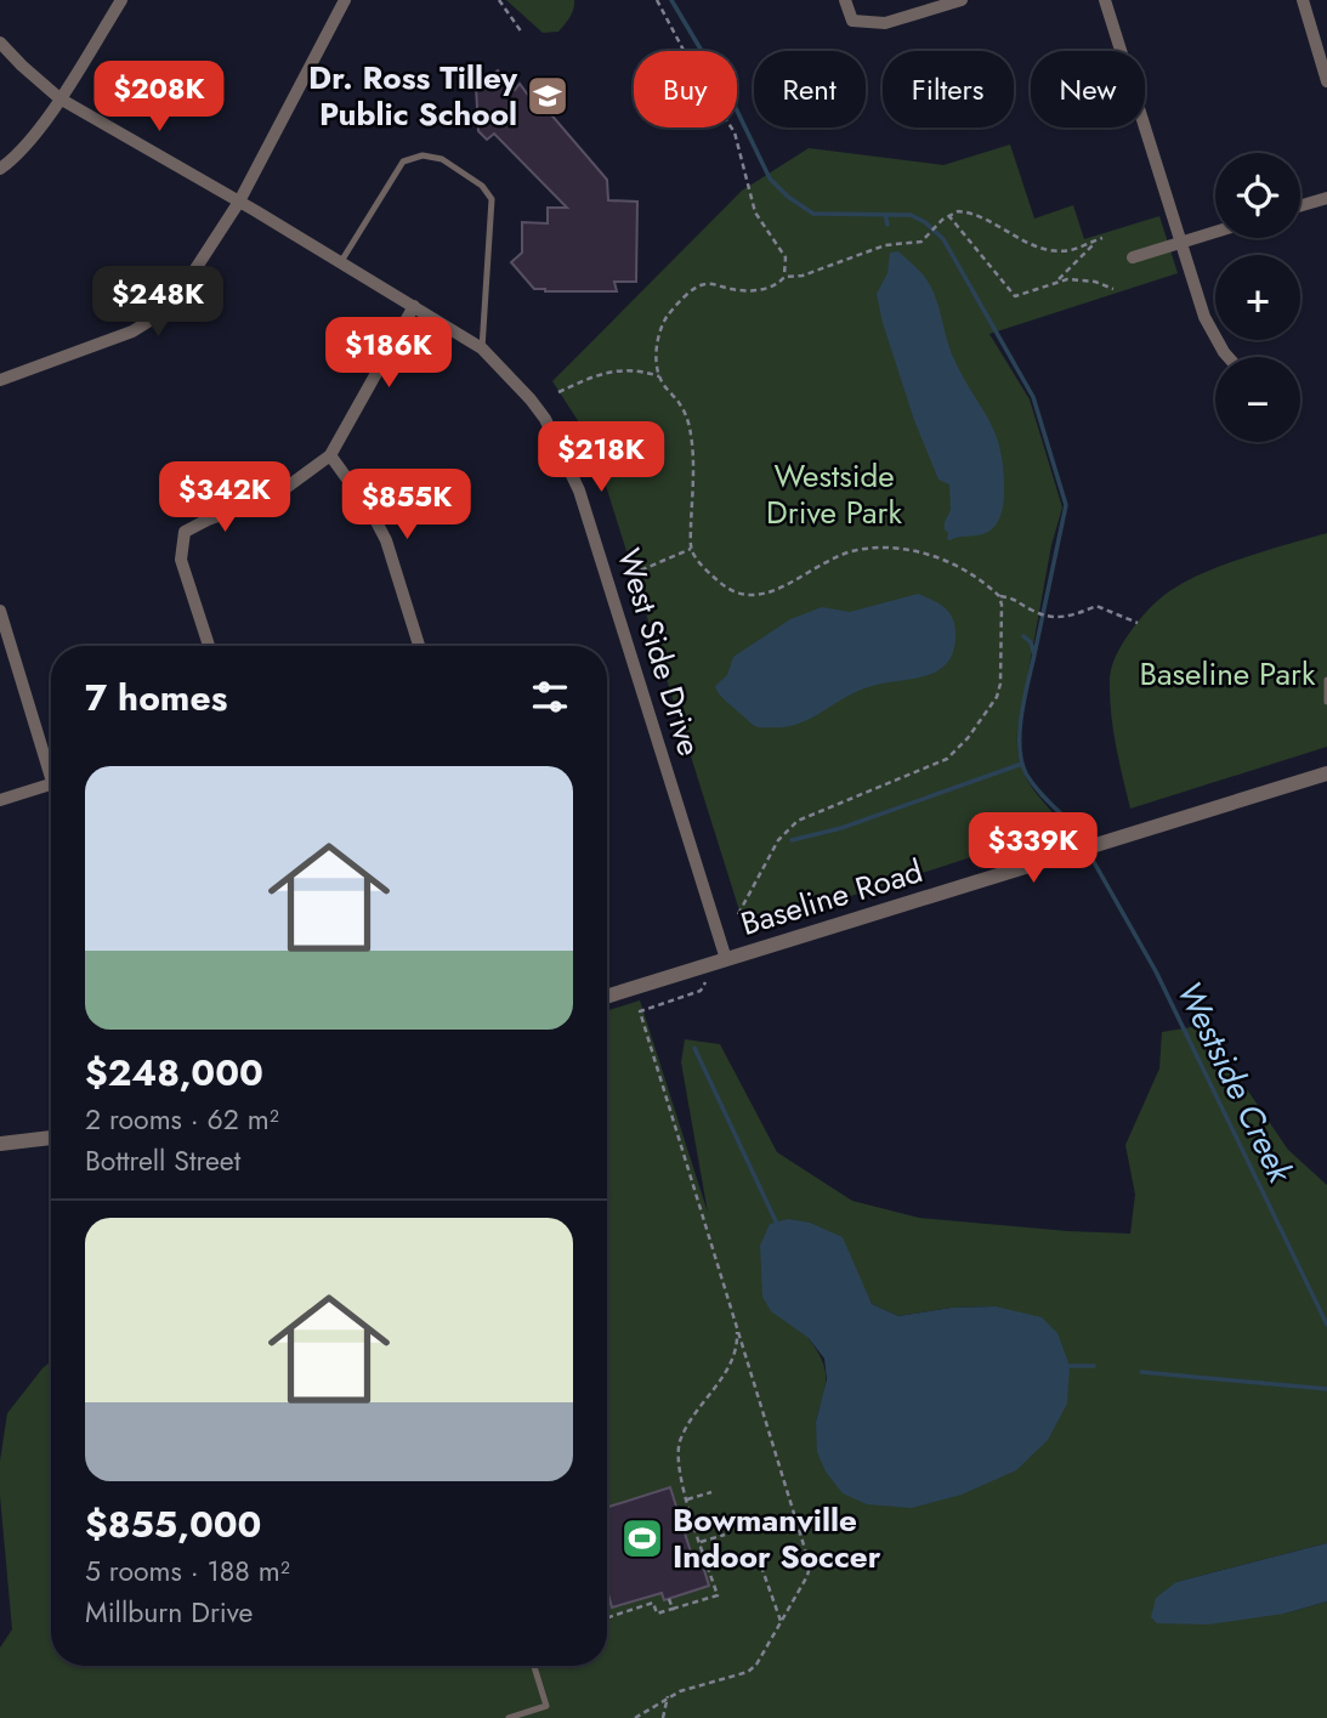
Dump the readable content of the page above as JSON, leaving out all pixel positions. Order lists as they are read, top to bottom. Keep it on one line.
{"streets":{"street":["West Side Drive","Baseline Road"]},"crossings":[["West Side Drive","Baseline Road"]],"water":["Westside Creek"],"parks":["Westside Drive Park","Baseline Park"],"places":{"school or university":["Dr. Ross Tilley Public School"],"sports":["Bowmanville Indoor Soccer"]},"page":{"chip":["Buy","Rent","Filters","New"],"price":["$208K","$248K","$186K","$218K","$342K","$855K","$339K"],"map_buttons":["+","−"],"heading":"7 homes","list":[{"name":"$248,000","note":"2 rooms · 62 m² · Bottrell Street"},{"name":"$855,000","note":"5 rooms · 188 m² · Millburn Drive"}]}}
